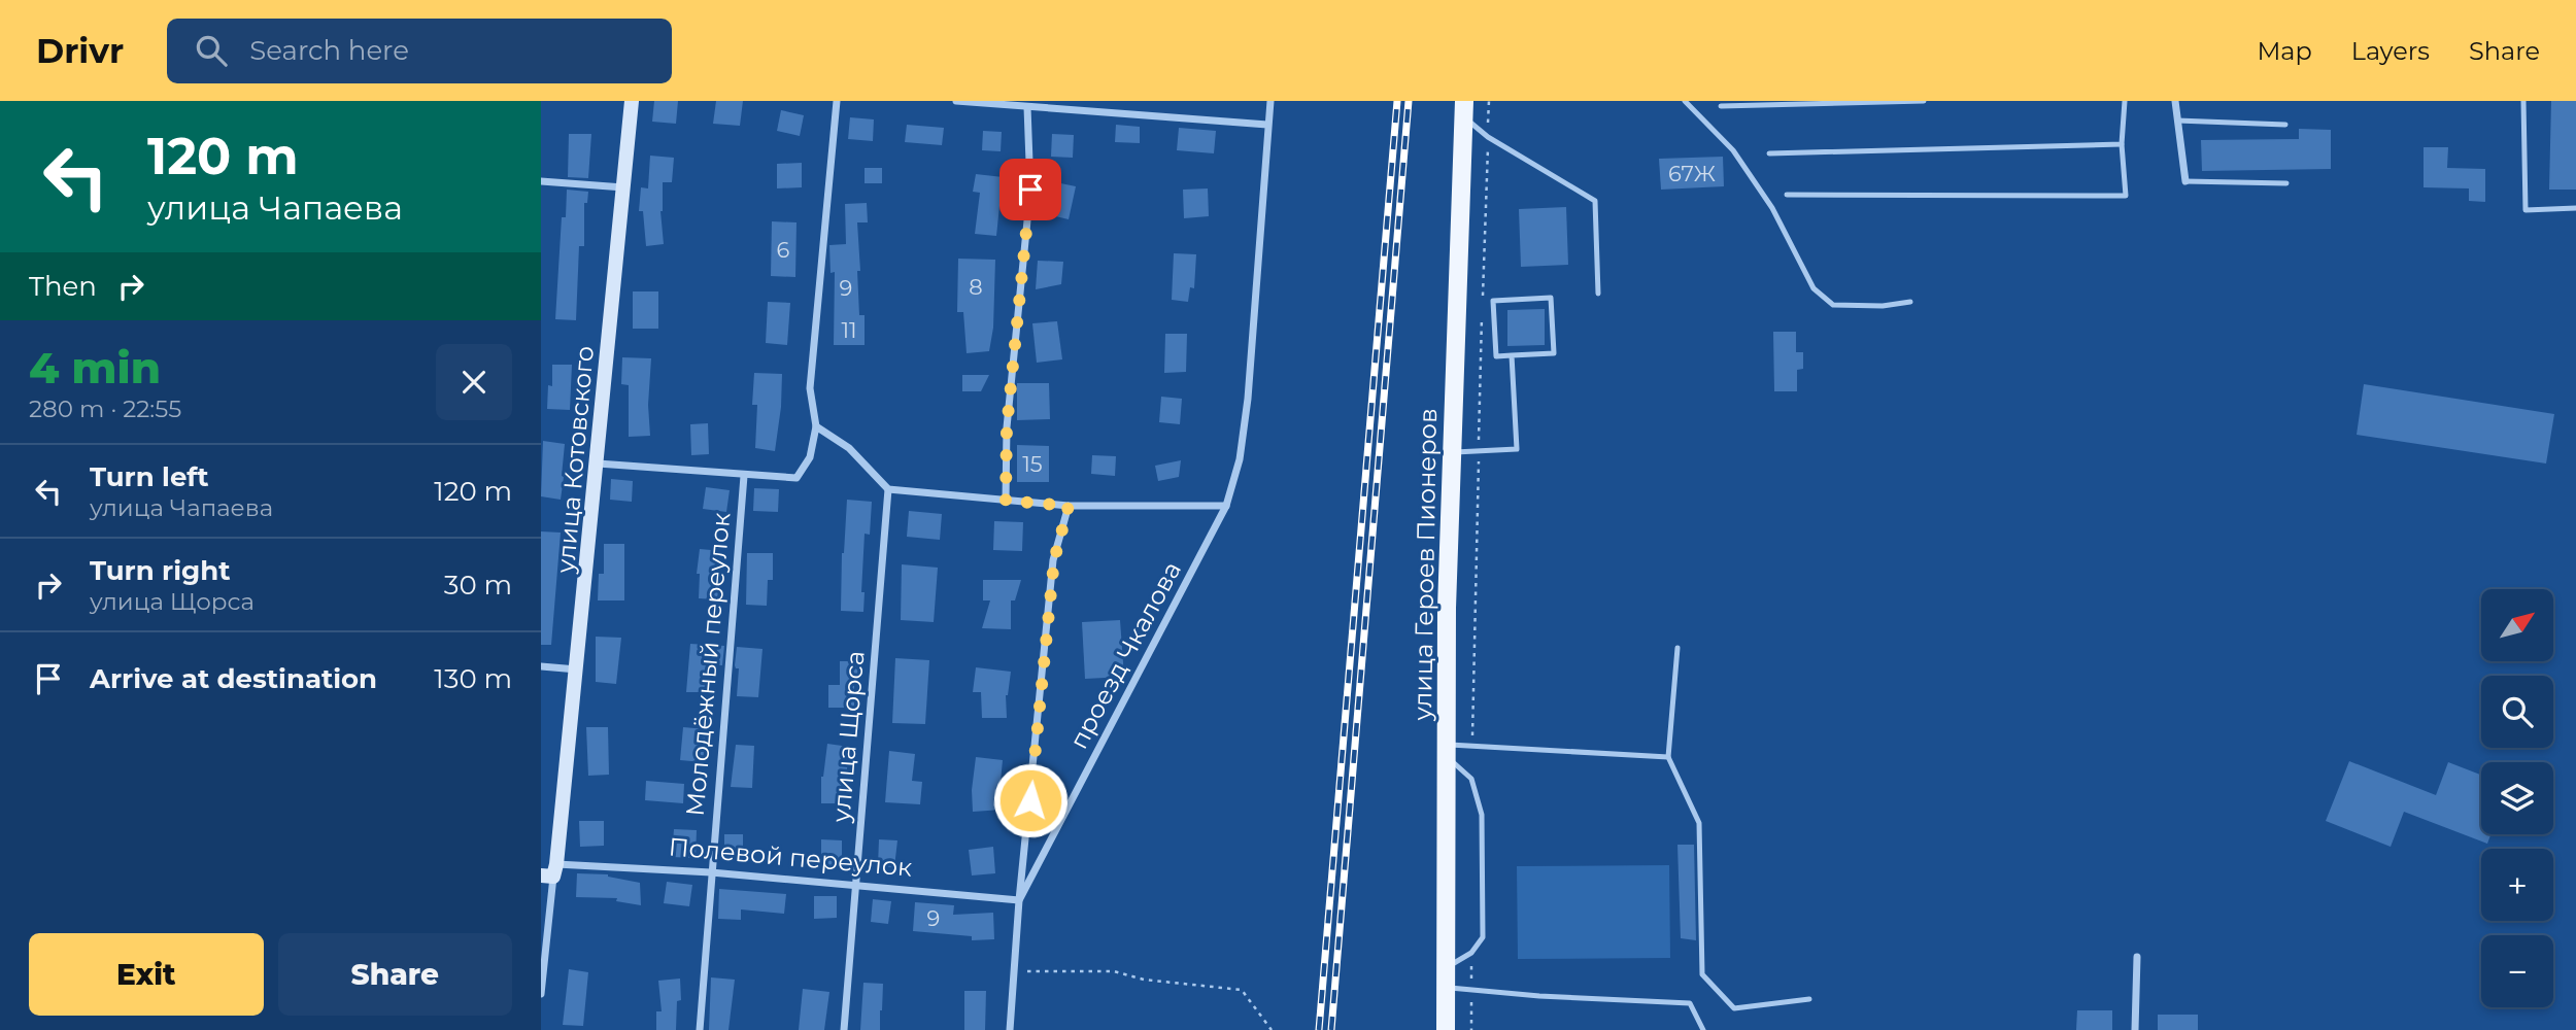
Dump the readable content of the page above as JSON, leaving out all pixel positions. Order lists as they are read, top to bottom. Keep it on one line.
{"streets":{"main road":["улица Героев Пионеров"],"street":["улица Котовского","проезд Чкалова","Молодёжный переулок","улица Щорса","Полевой переулок"]},"crossings":[["улица Котовского","Полевой переулок"],["проезд Чкалова","Полевой переулок"],["Молодёжный переулок","Полевой переулок"],["улица Щорса","Полевой переулок"]],"house_numbers":["67Ж","6","8","9","11","15","9"],"north":"top right","page":{"header":"Drivr","search":"Search here","nav":["Map","Layers","Share"],"turn":["120 m","улица Чапаева"],"then":"Then","heading":["4 min","280 m · 22:55"],"list":[{"name":"Turn left","note":"улица Чапаева","value":"120 m"},{"name":"Turn right","note":"улица Щорса","value":"30 m"},{"name":"Arrive at destination","value":"130 m"}],"map_buttons":["+","−"],"buttons":["Exit","Share"]}}
